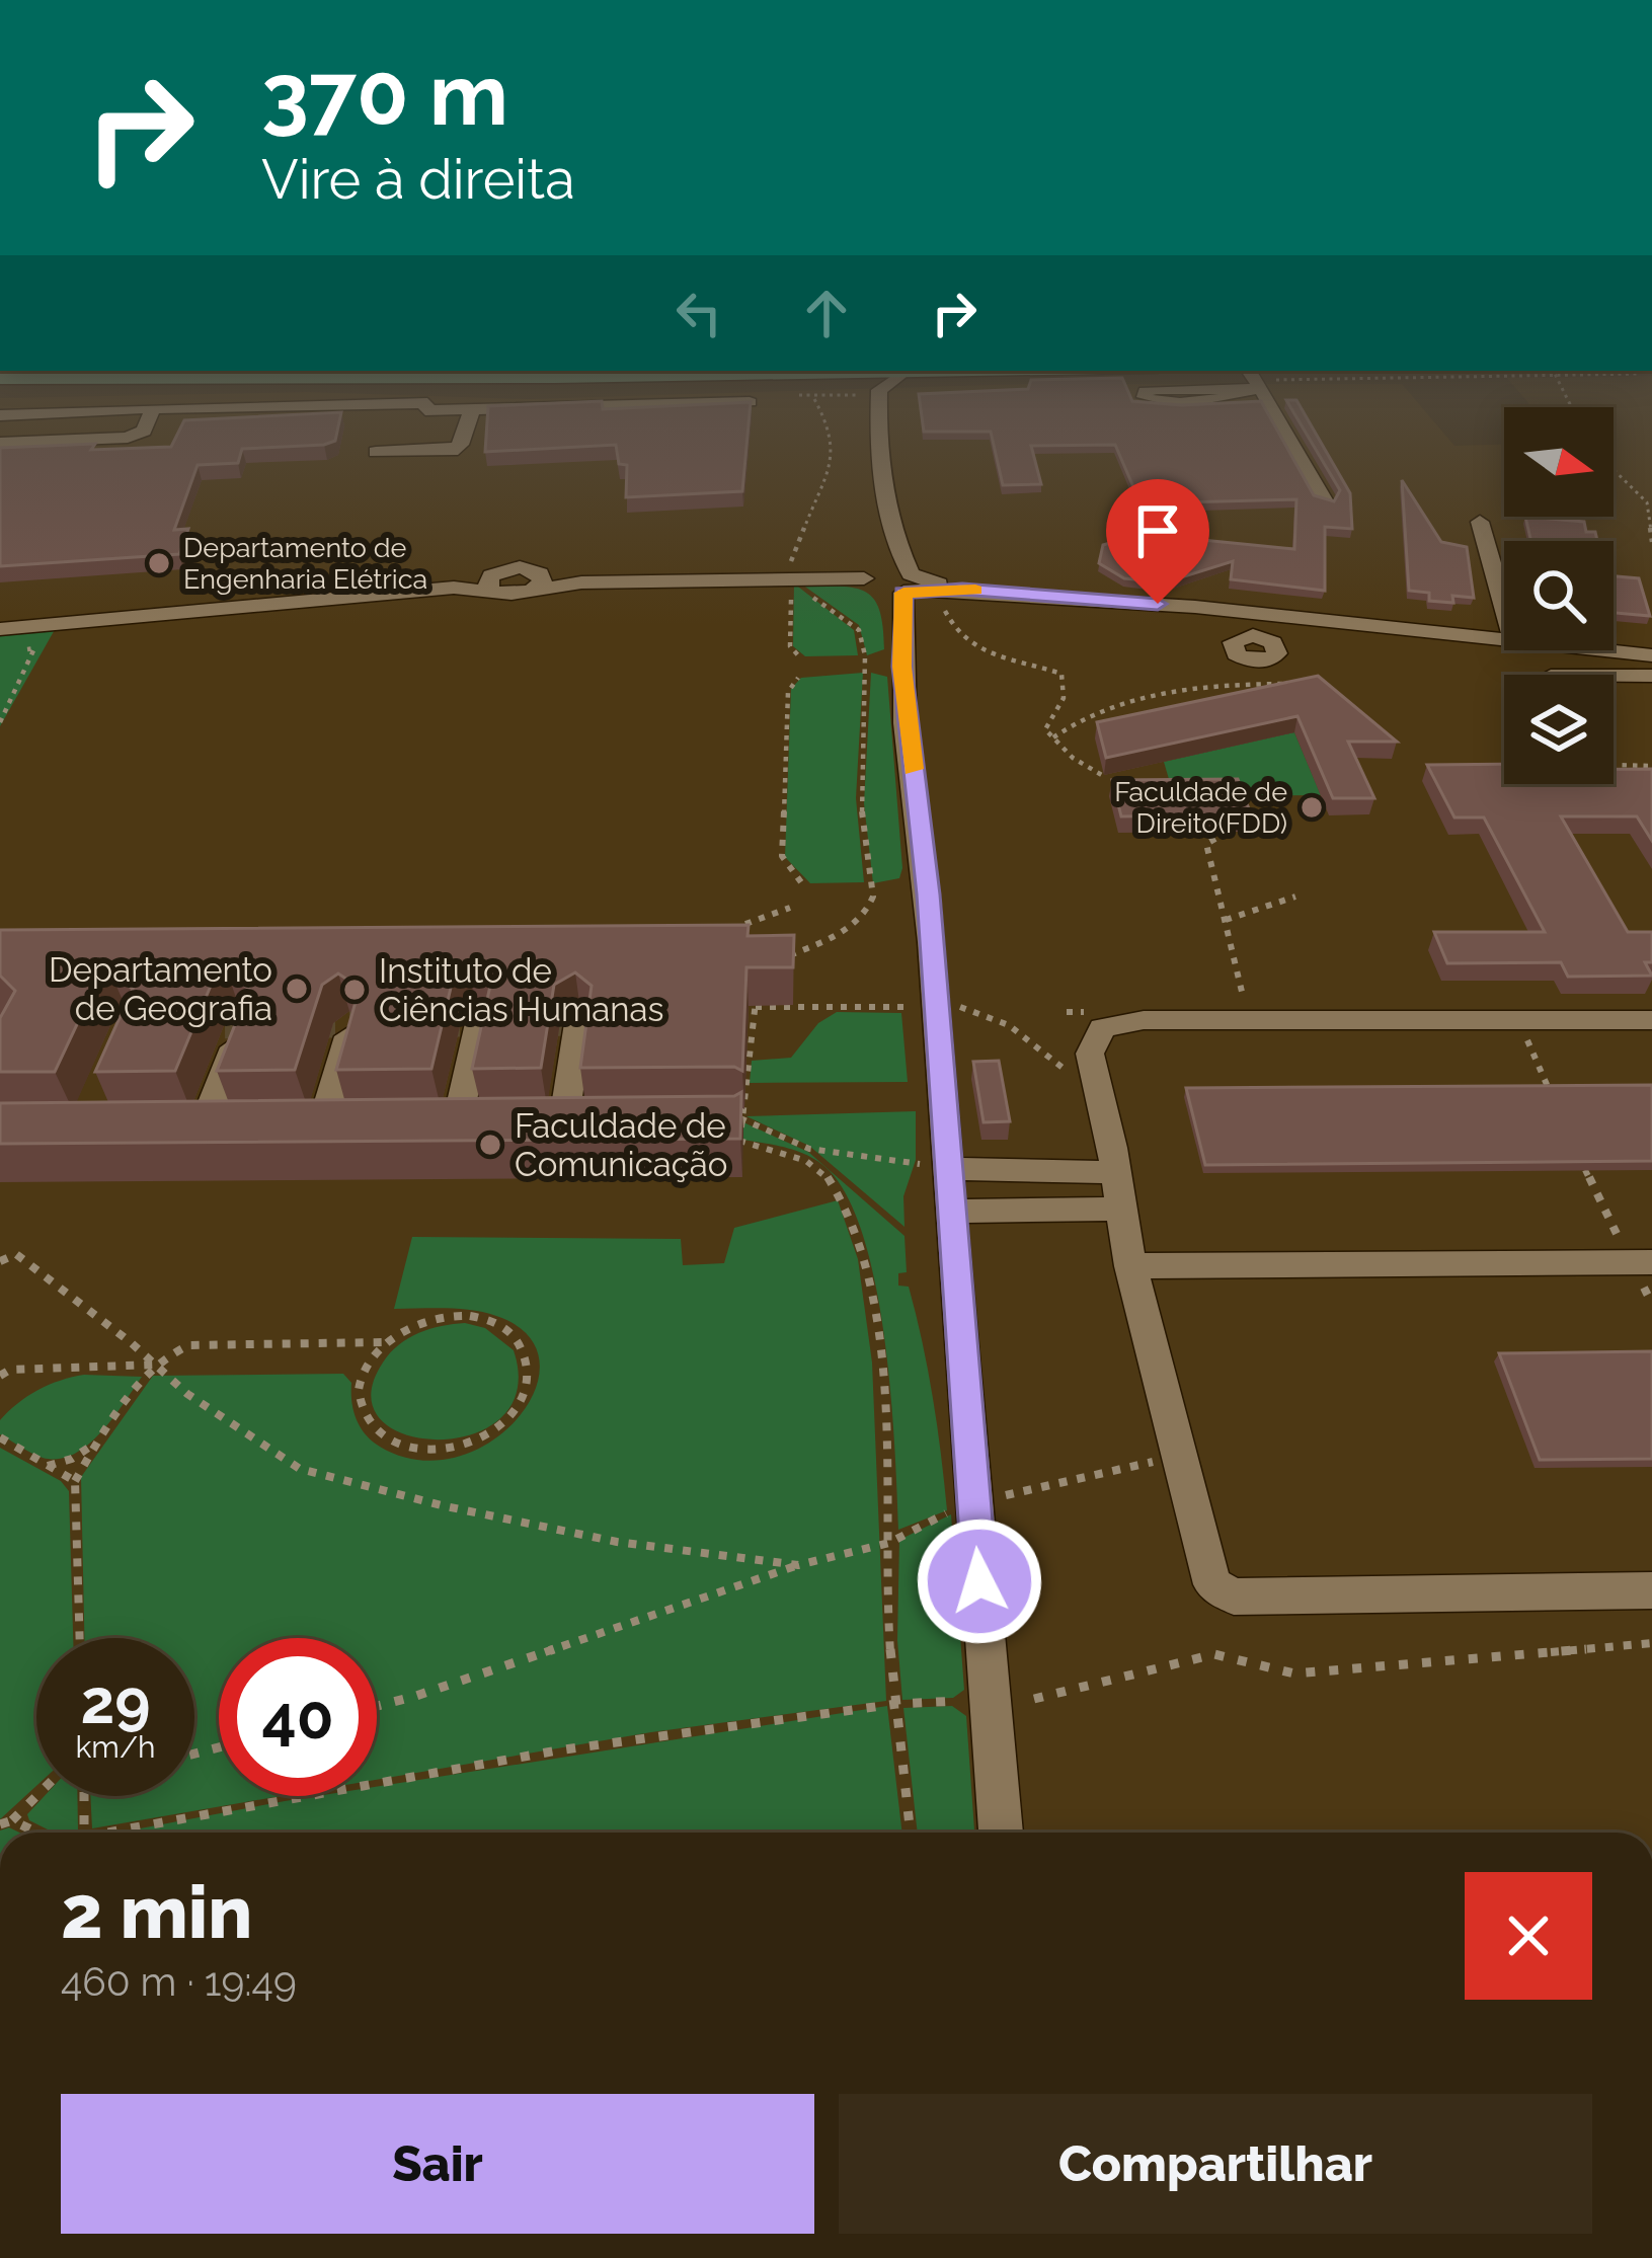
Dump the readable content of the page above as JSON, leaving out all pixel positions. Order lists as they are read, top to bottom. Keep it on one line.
{"places":["Departamento de Engenharia Elétrica","Faculdade de Direito(FDD)","Departamento de Geografia","Instituto de Ciências Humanas","Faculdade de Comunicação"],"north":"right","page":{"turn":["370 m","Vire à direita"],"speed":"29 km/h","limit":"40","heading":["2 min","460 m · 19:49"],"buttons":["Sair","Compartilhar"]}}
